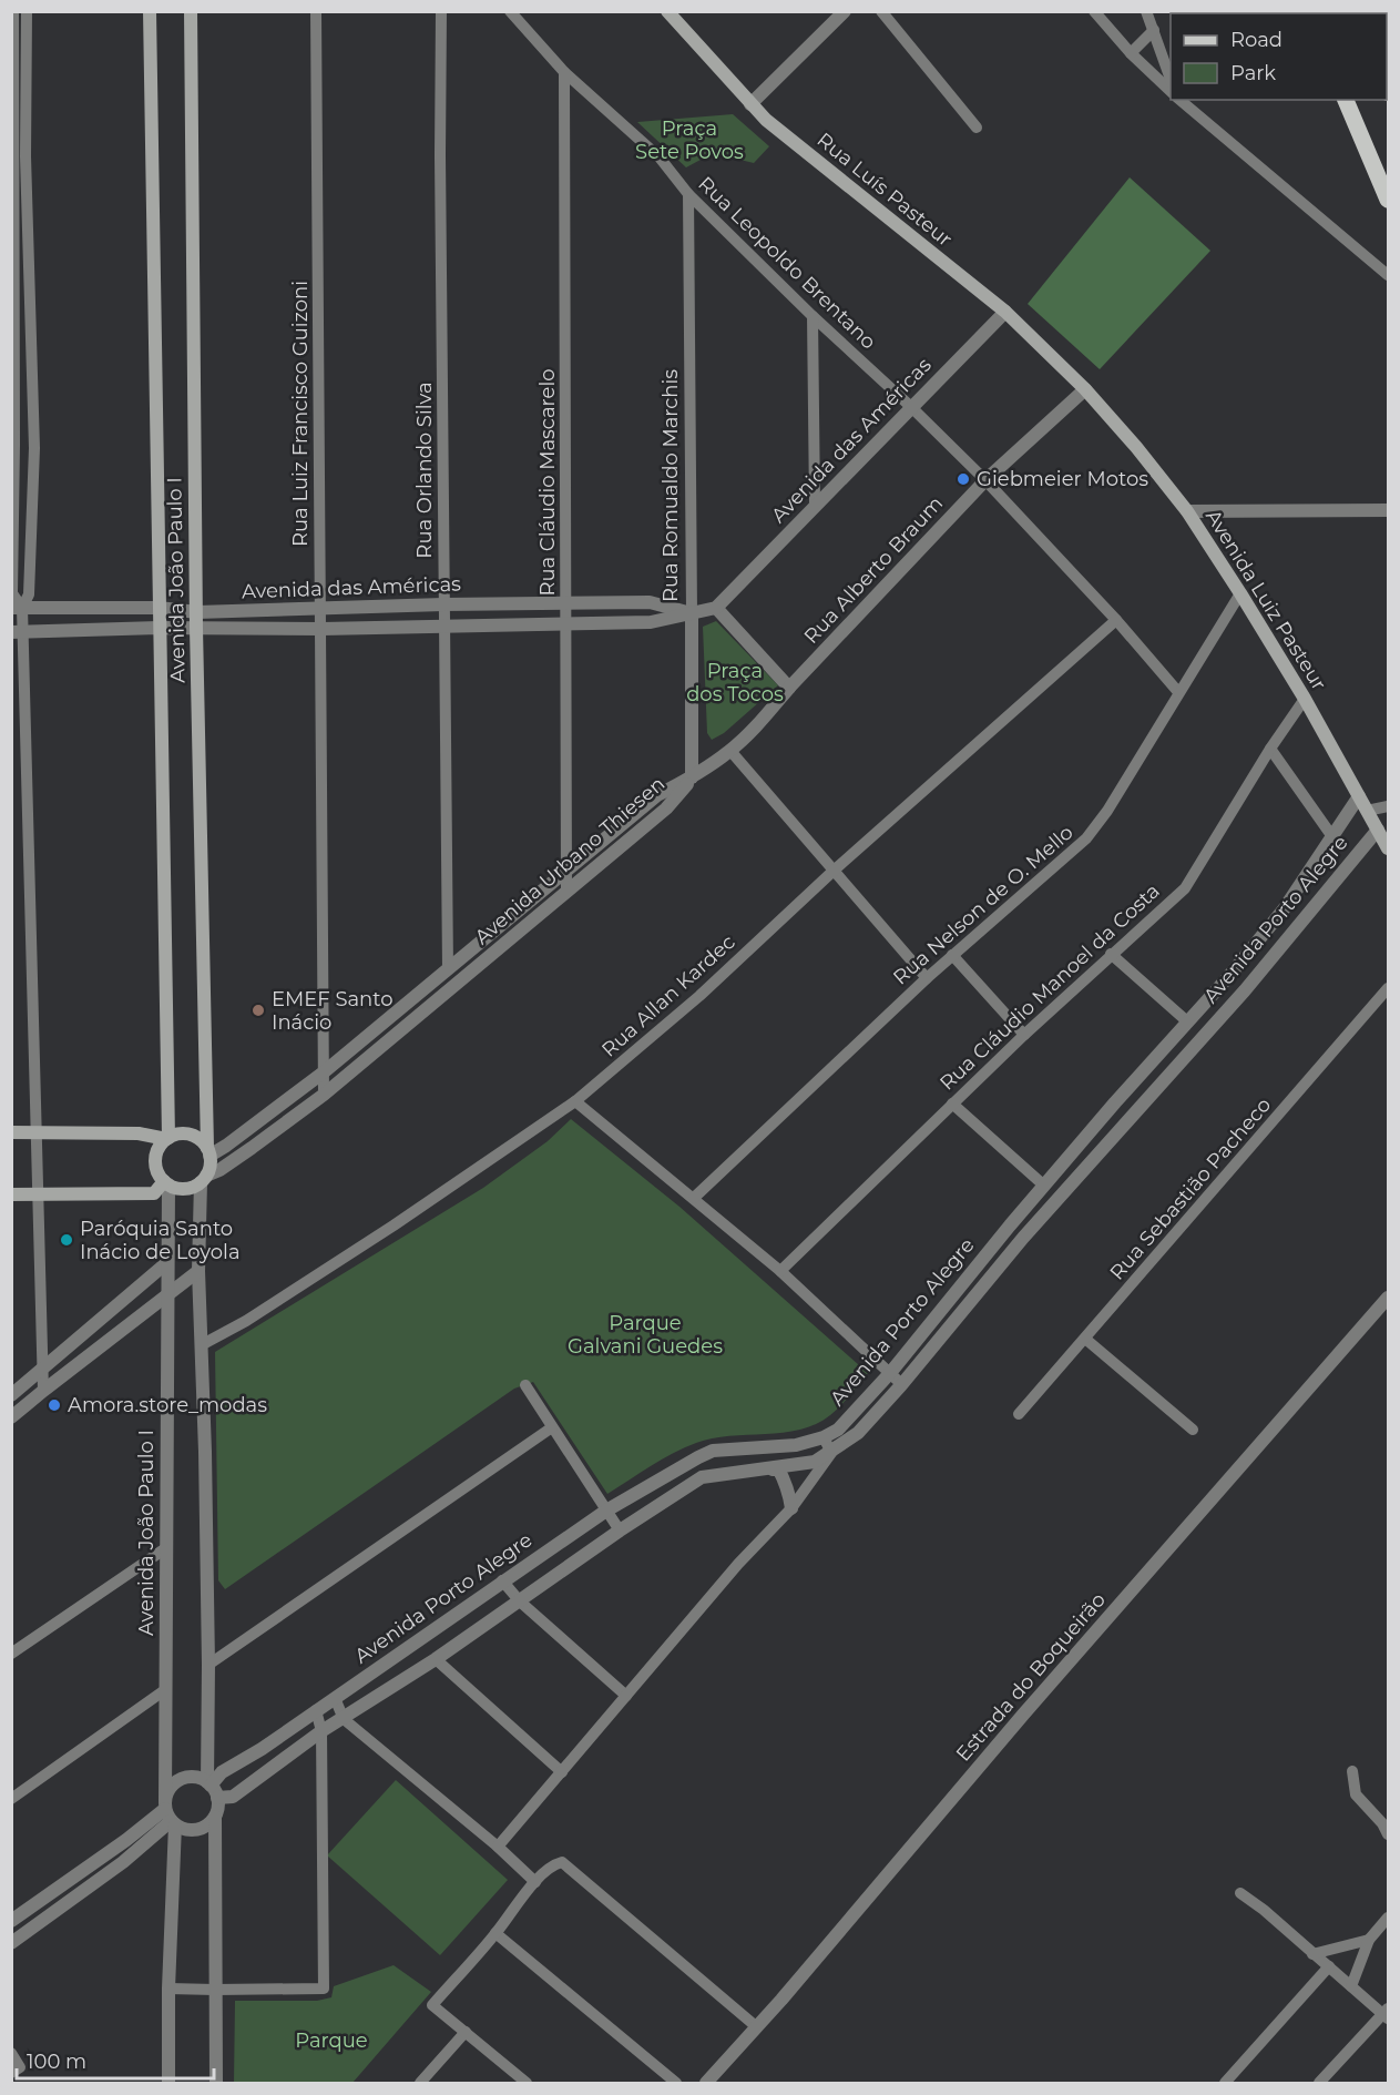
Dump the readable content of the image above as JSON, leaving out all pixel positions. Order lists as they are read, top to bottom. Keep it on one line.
{"streets":{"main road":["Rua Luís Pasteur","Avenida João Paulo I","Avenida Luiz Pasteur"],"street":["Rua Leopoldo Brentano","Rua Luiz Francisco Guizoni","Avenida das Américas","Rua Orlando Silva","Rua Cláudio Mascarelo","Rua Romualdo Marchis","Rua Alberto Braum","Avenida Urbano Thiesen","Rua Nelson de O. Mello","Avenida Porto Alegre","Rua Cláudio Manoel da Costa","Rua Allan Kardec","Rua Sebastião Pacheco","Estrada do Boqueirão"]},"crossings":[["Rua Luís Pasteur","Avenida das Américas"],["Rua Luís Pasteur","Rua Alberto Braum"],["Rua Luís Pasteur","Avenida Luiz Pasteur"],["Rua Leopoldo Brentano","Avenida das Américas"],["Rua Leopoldo Brentano","Rua Cláudio Mascarelo"],["Rua Leopoldo Brentano","Rua Romualdo Marchis"],["Rua Leopoldo Brentano","Rua Alberto Braum"],["Rua Leopoldo Brentano","Rua Nelson de O. Mello"],["Rua Leopoldo Brentano","Rua Allan Kardec"],["Rua Luiz Francisco Guizoni","Avenida das Américas"],["Rua Luiz Francisco Guizoni","Avenida Urbano Thiesen"],["Avenida das Américas","Rua Orlando Silva"],["Avenida das Américas","Rua Cláudio Mascarelo"],["Avenida das Américas","Rua Romualdo Marchis"],["Avenida das Américas","Avenida João Paulo I"],["Rua Orlando Silva","Avenida Urbano Thiesen"],["Rua Cláudio Mascarelo","Avenida Urbano Thiesen"],["Rua Romualdo Marchis","Rua Alberto Braum"],["Rua Romualdo Marchis","Avenida Urbano Thiesen"],["Rua Alberto Braum","Avenida Luiz Pasteur"],["Rua Alberto Braum","Avenida Urbano Thiesen"],["Avenida João Paulo I","Avenida Urbano Thiesen"],["Avenida João Paulo I","Avenida Porto Alegre"],["Avenida Luiz Pasteur","Rua Nelson de O. Mello"],["Avenida Luiz Pasteur","Avenida Porto Alegre"],["Avenida Luiz Pasteur","Rua Cláudio Manoel da Costa"]],"parks":["Praça Sete Povos","Praça dos Tocos","Parque Galvani Guedes","Parque"],"places":["Giebmeier Motos","EMEF Santo Inácio","Paróquia Santo Inácio de Loyola","Amora.store_modas"],"legend":["Road","Park"],"scale_bar":"100 m"}
